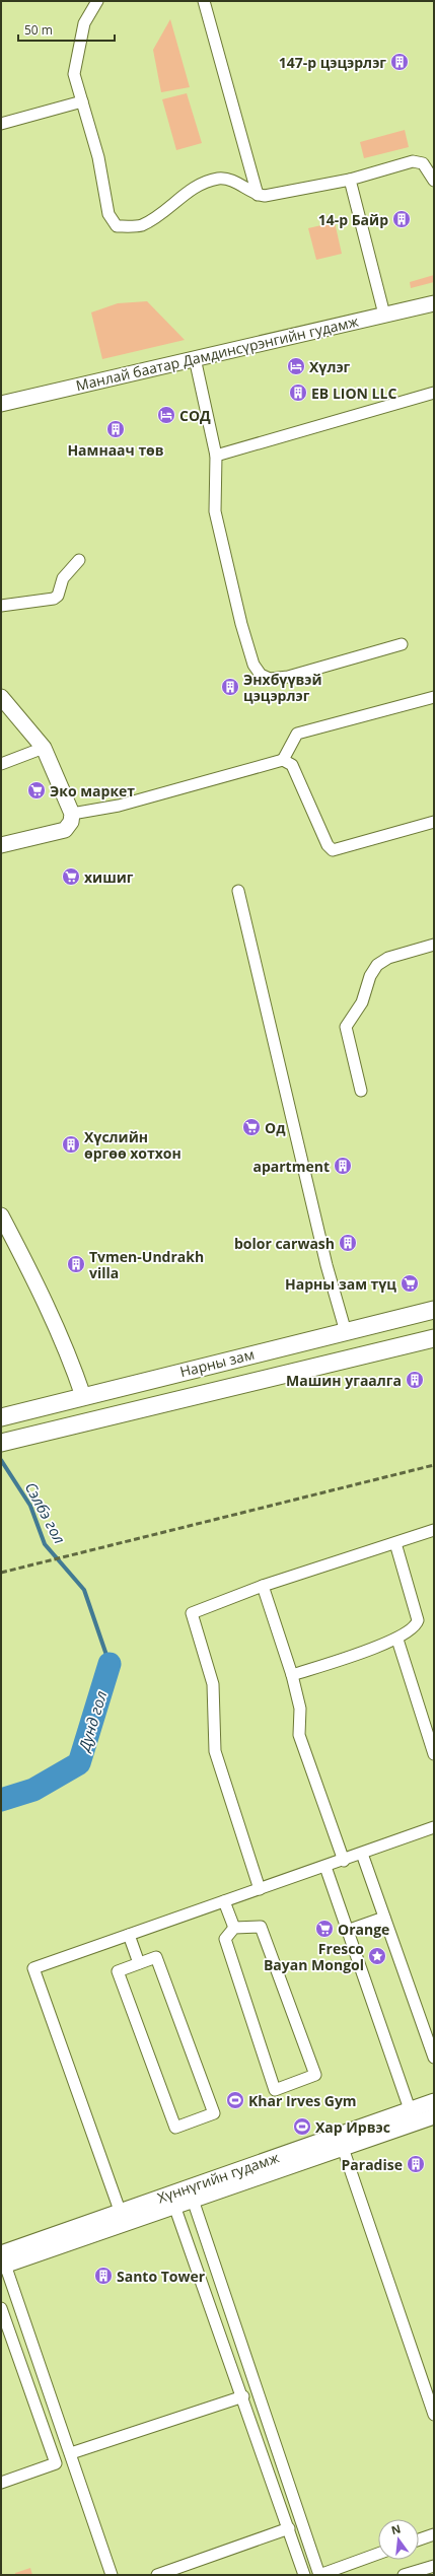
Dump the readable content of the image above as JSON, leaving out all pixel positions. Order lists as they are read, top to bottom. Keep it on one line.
{"streets":{"main road":["Манлай баатар Дамдинсүрэнгийн гудамж","Нарны зам","Хүннүгийн гудамж"]},"water":["Сэлбэ гол","Дунд гол"],"places":{"building":["147-р цэцэрлэг","14-р Байр","EB LION LLC","Намнаач төв","Энхбүүвэй цэцэрлэг","Хүслийн өргөө хотхон","apartment","bolor carwash","Tvmen-Undrakh villa","Машин угаалга","Paradise","Santo Tower"],"hotel":["Хүлэг","СОД"],"supermarket":["Эко маркет","хишиг","Од","Нарны зам түц","Orange"],"place":["Fresco Bayan Mongol"],"sports":["Khar Irves Gym","Хар Ирвэс"]},"scale_bar":"50 m","north":"top"}
